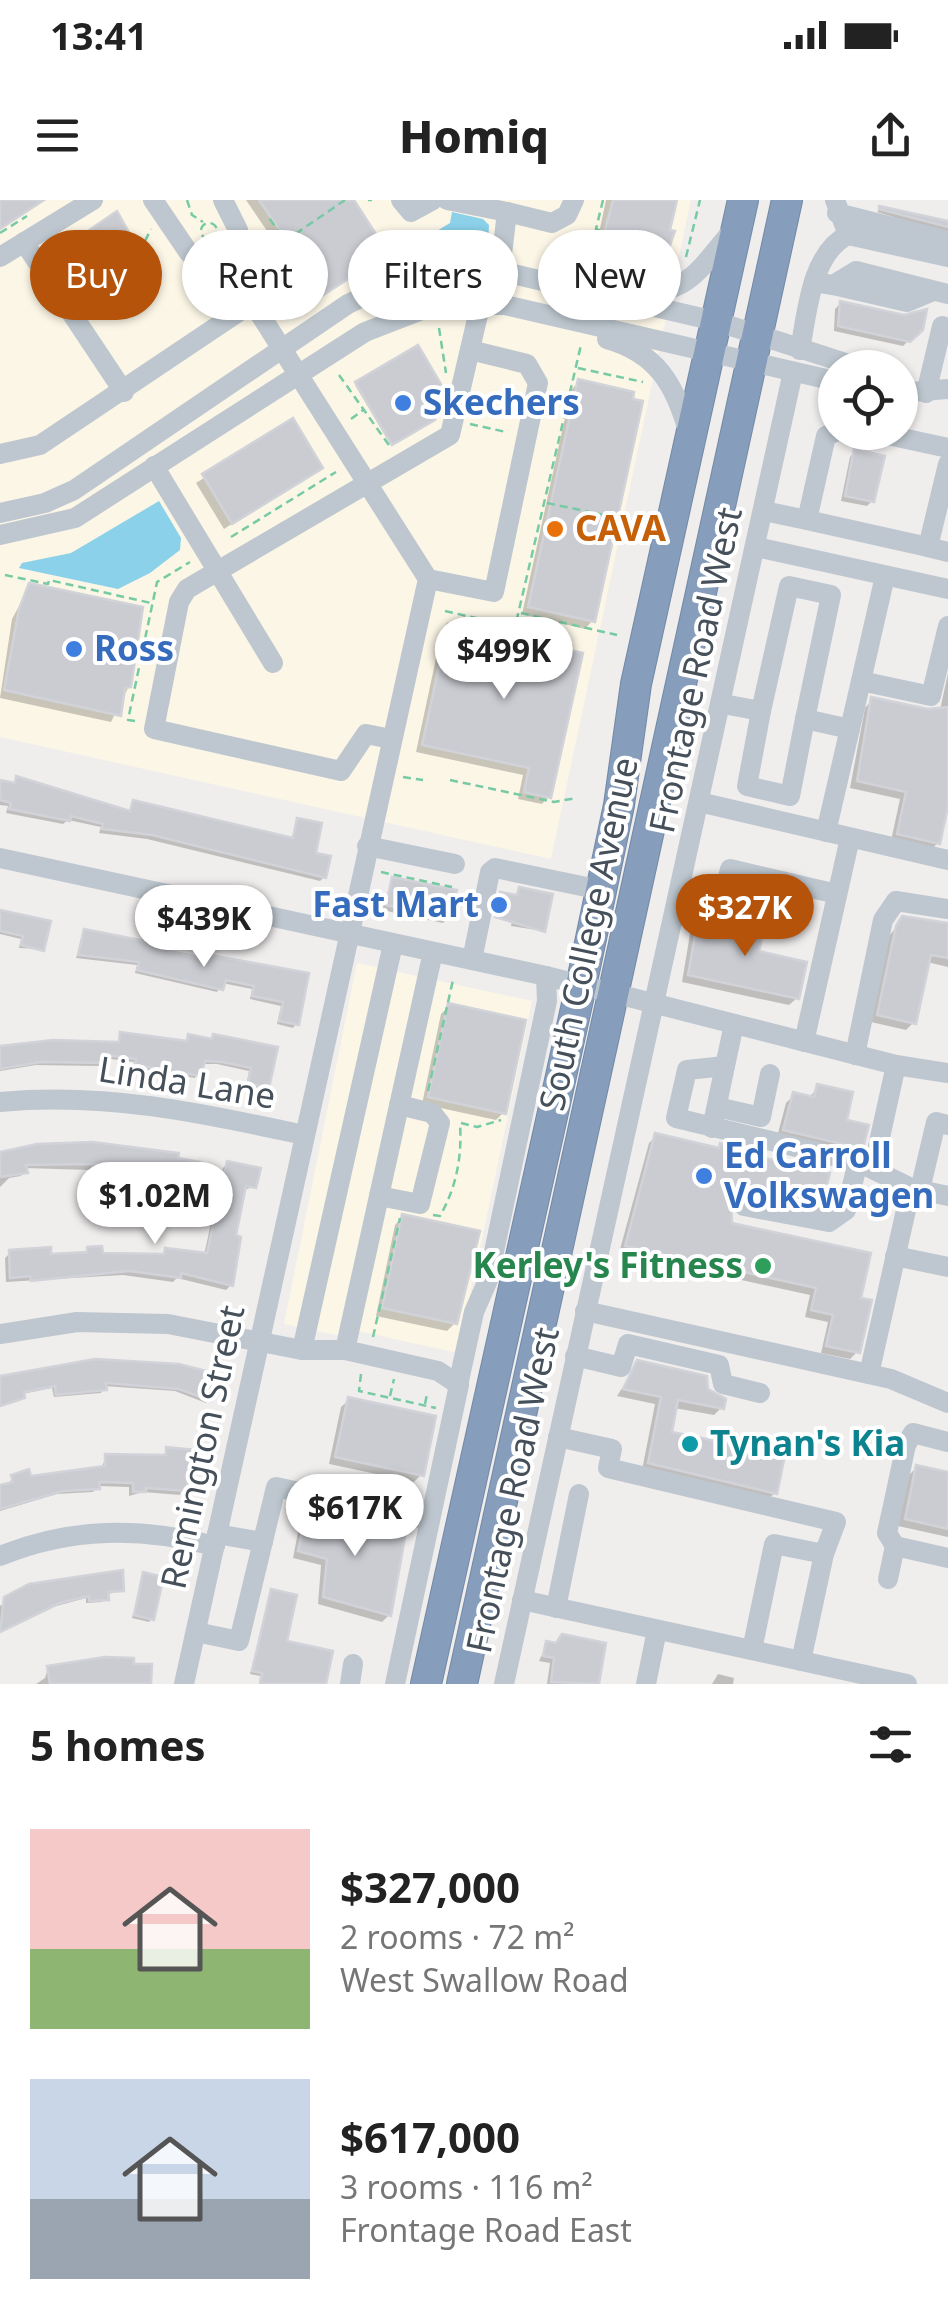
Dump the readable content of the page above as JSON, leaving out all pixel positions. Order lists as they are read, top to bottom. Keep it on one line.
{"streets":{"highway":["South College Avenue"],"street":["Frontage Road West","Linda Lane","Remington Street"]},"crossings":[["Linda Lane","Remington Street"]],"places":["Skechers","CAVA","Ross","Fast Mart","Ed Carroll Volkswagen","Kerley's Fitness","Tynan's Kia"],"page":{"status":"13:41","header":"Homiq","chip":["Buy","Rent","Filters","New"],"price":["$499K","$327K","$439K","$1.02M","$617K"],"heading":"5 homes","list":[{"name":"$327,000","note":"2 rooms · 72 m² · West Swallow Road"},{"name":"$617,000","note":"3 rooms · 116 m² · Frontage Road East"}]}}
